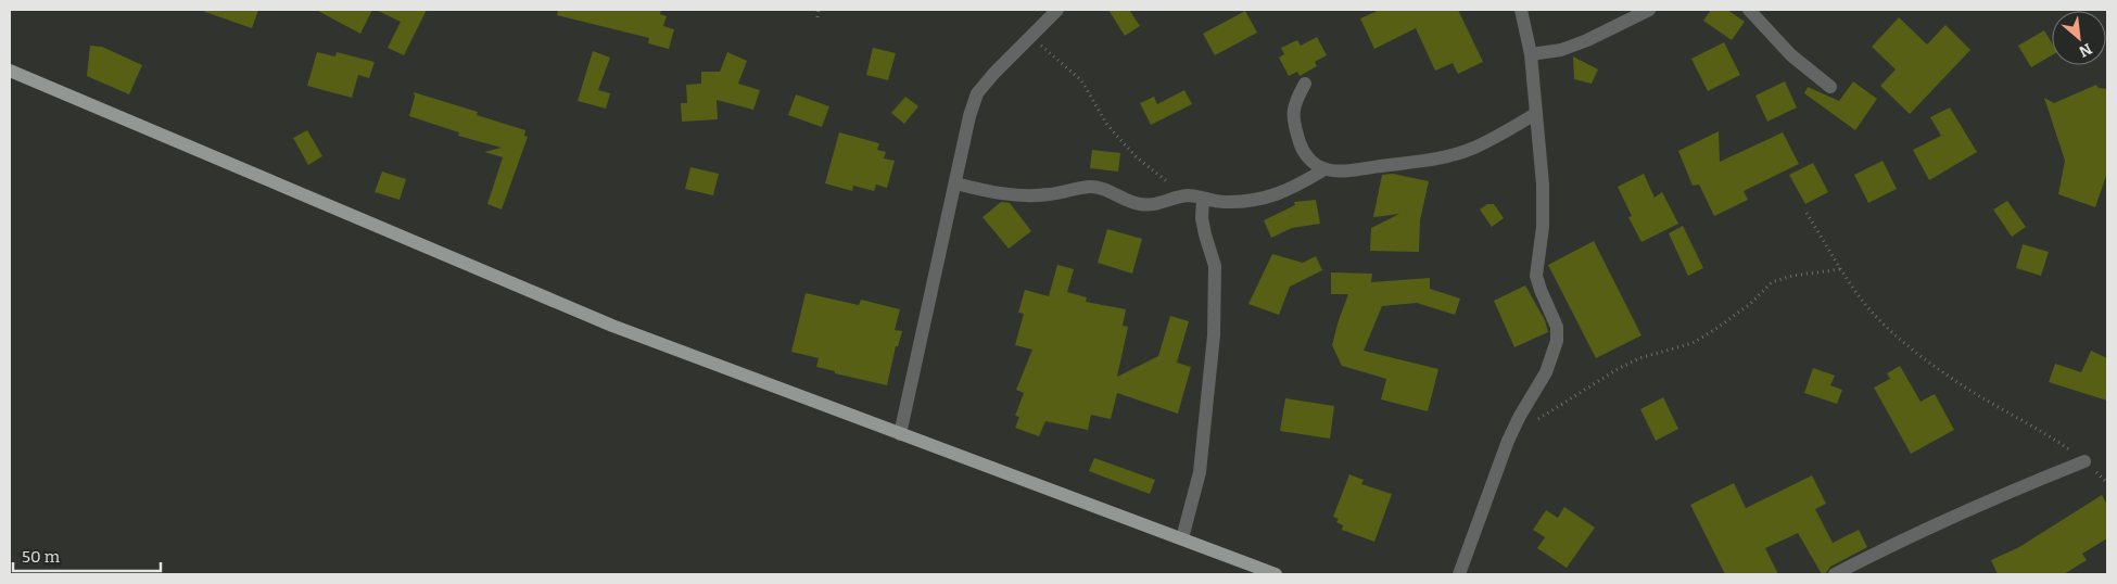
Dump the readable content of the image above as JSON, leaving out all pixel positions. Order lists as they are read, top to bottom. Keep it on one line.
{"scale_bar":"50 m","north":"bottom right"}
